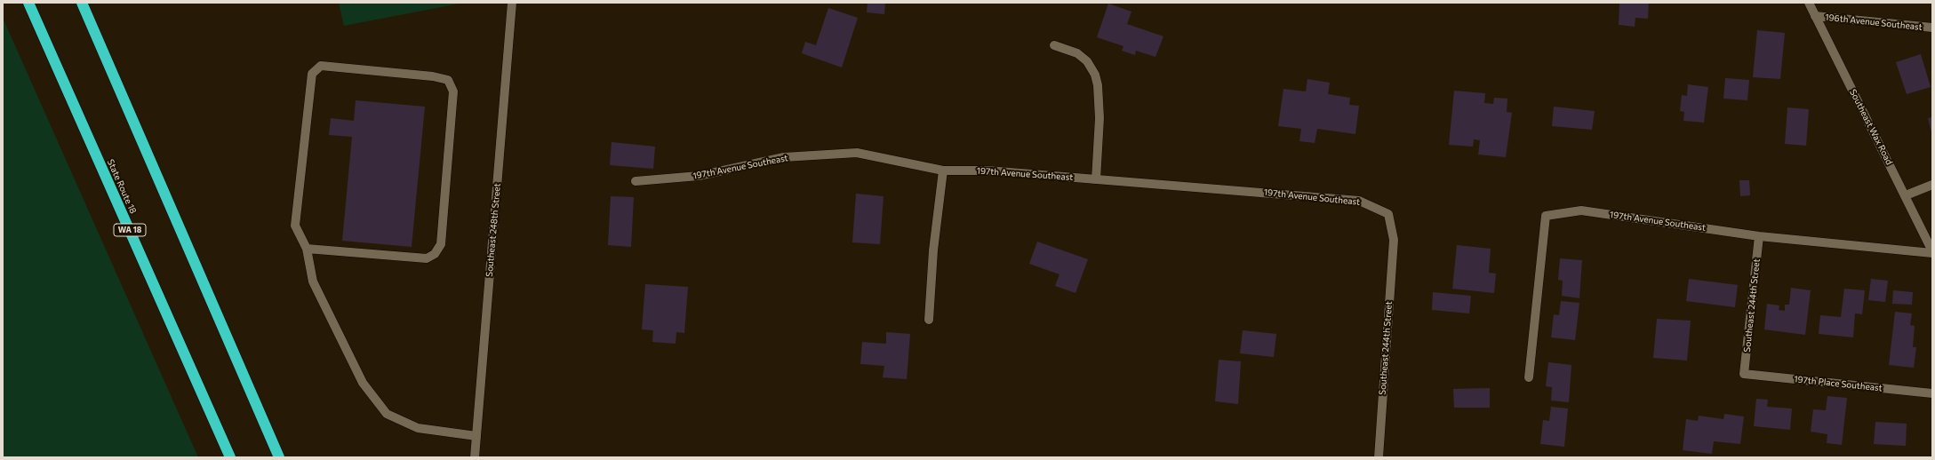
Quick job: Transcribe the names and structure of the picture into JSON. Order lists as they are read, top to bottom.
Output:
{
  "streets": {
    "highway": ["State Route 18", "WA 18"],
    "street": [
      "196th Avenue Southeast",
      "Southeast Wax Road",
      "197th Avenue Southeast",
      "Southeast 248th Street",
      "Southeast 244th Street",
      "197th Place Southeast"
    ]
  },
  "crossings": [
    ["196th Avenue Southeast", "Southeast Wax Road"],
    ["Southeast Wax Road", "197th Avenue Southeast"],
    ["197th Avenue Southeast", "Southeast 244th Street"],
    ["Southeast 244th Street", "197th Place Southeast"]
  ]
}
